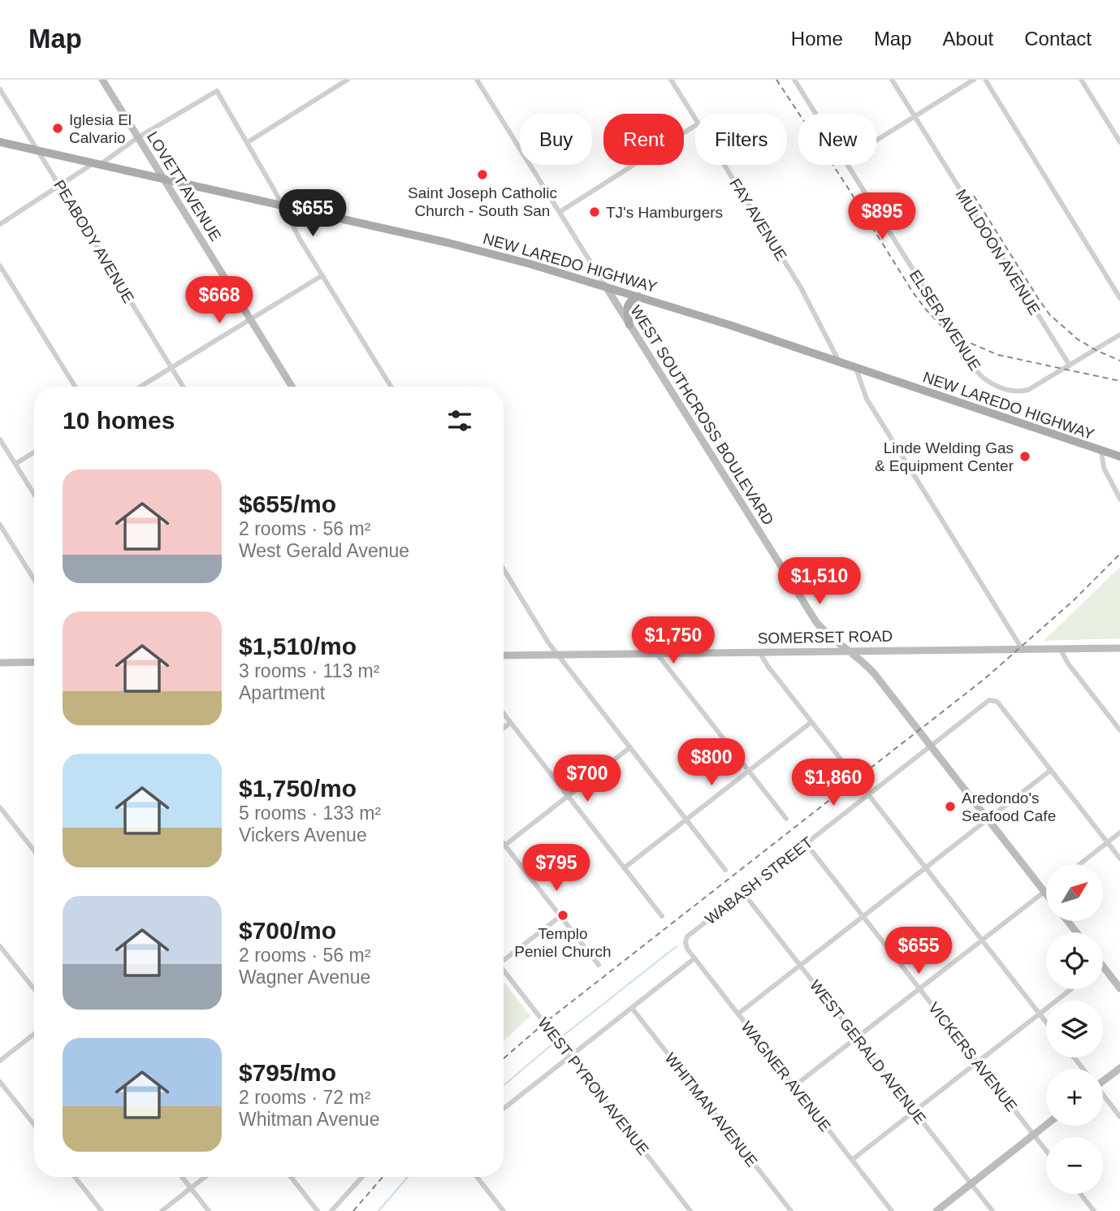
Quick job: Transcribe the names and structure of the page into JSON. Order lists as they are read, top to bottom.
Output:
{
  "streets": {
    "main road": [
      "LOVETT AVENUE",
      "NEW LAREDO HIGHWAY",
      "WEST SOUTHCROSS BOULEVARD",
      "SOMERSET ROAD"
    ],
    "street": [
      "FAY AVENUE",
      "PEABODY AVENUE",
      "MULDOON AVENUE",
      "ELSER AVENUE",
      "WABASH STREET",
      "WEST GERALD AVENUE",
      "VICKERS AVENUE",
      "WAGNER AVENUE",
      "WEST PYRON AVENUE",
      "WHITMAN AVENUE"
    ]
  },
  "crossings": [
    ["LOVETT AVENUE", "NEW LAREDO HIGHWAY"],
    ["FAY AVENUE", "NEW LAREDO HIGHWAY"],
    ["PEABODY AVENUE", "NEW LAREDO HIGHWAY"],
    ["MULDOON AVENUE", "ELSER AVENUE"],
    ["NEW LAREDO HIGHWAY", "WEST SOUTHCROSS BOULEVARD"],
    ["WEST SOUTHCROSS BOULEVARD", "SOMERSET ROAD"],
    ["WEST SOUTHCROSS BOULEVARD", "WABASH STREET"],
    ["WABASH STREET", "WEST GERALD AVENUE"],
    ["WABASH STREET", "VICKERS AVENUE"],
    ["WABASH STREET", "WAGNER AVENUE"]
  ],
  "places": [
    "Iglesia El Calvario",
    "Saint Joseph Catholic Church - South San",
    "TJ's Hamburgers",
    "Linde Welding Gas & Equipment Center",
    "Aredondo's Seafood Cafe",
    "Templo Peniel Church"
  ],
  "north": "top right",
  "page": {
    "header": "Map",
    "nav": [
      "Home",
      "Map",
      "About",
      "Contact"
    ],
    "chip": [
      "Buy",
      "Rent",
      "Filters",
      "New"
    ],
    "price": [
      "$655",
      "$895",
      "$668",
      "$1,510",
      "$1,750",
      "$800",
      "$700",
      "$1,860",
      "$795",
      "$655"
    ],
    "heading": "10 homes",
    "list": [
      {
        "name": "$655/mo",
        "note": "2 rooms · 56 m² · West Gerald Avenue"
      },
      {
        "name": "$1,510/mo",
        "note": "3 rooms · 113 m² · Apartment"
      },
      {
        "name": "$1,750/mo",
        "note": "5 rooms · 133 m² · Vickers Avenue"
      },
      {
        "name": "$700/mo",
        "note": "2 rooms · 56 m² · Wagner Avenue"
      },
      {
        "name": "$795/mo",
        "note": "2 rooms · 72 m² · Whitman Avenue"
      }
    ],
    "map_buttons": ["+", "−"]
  }
}
